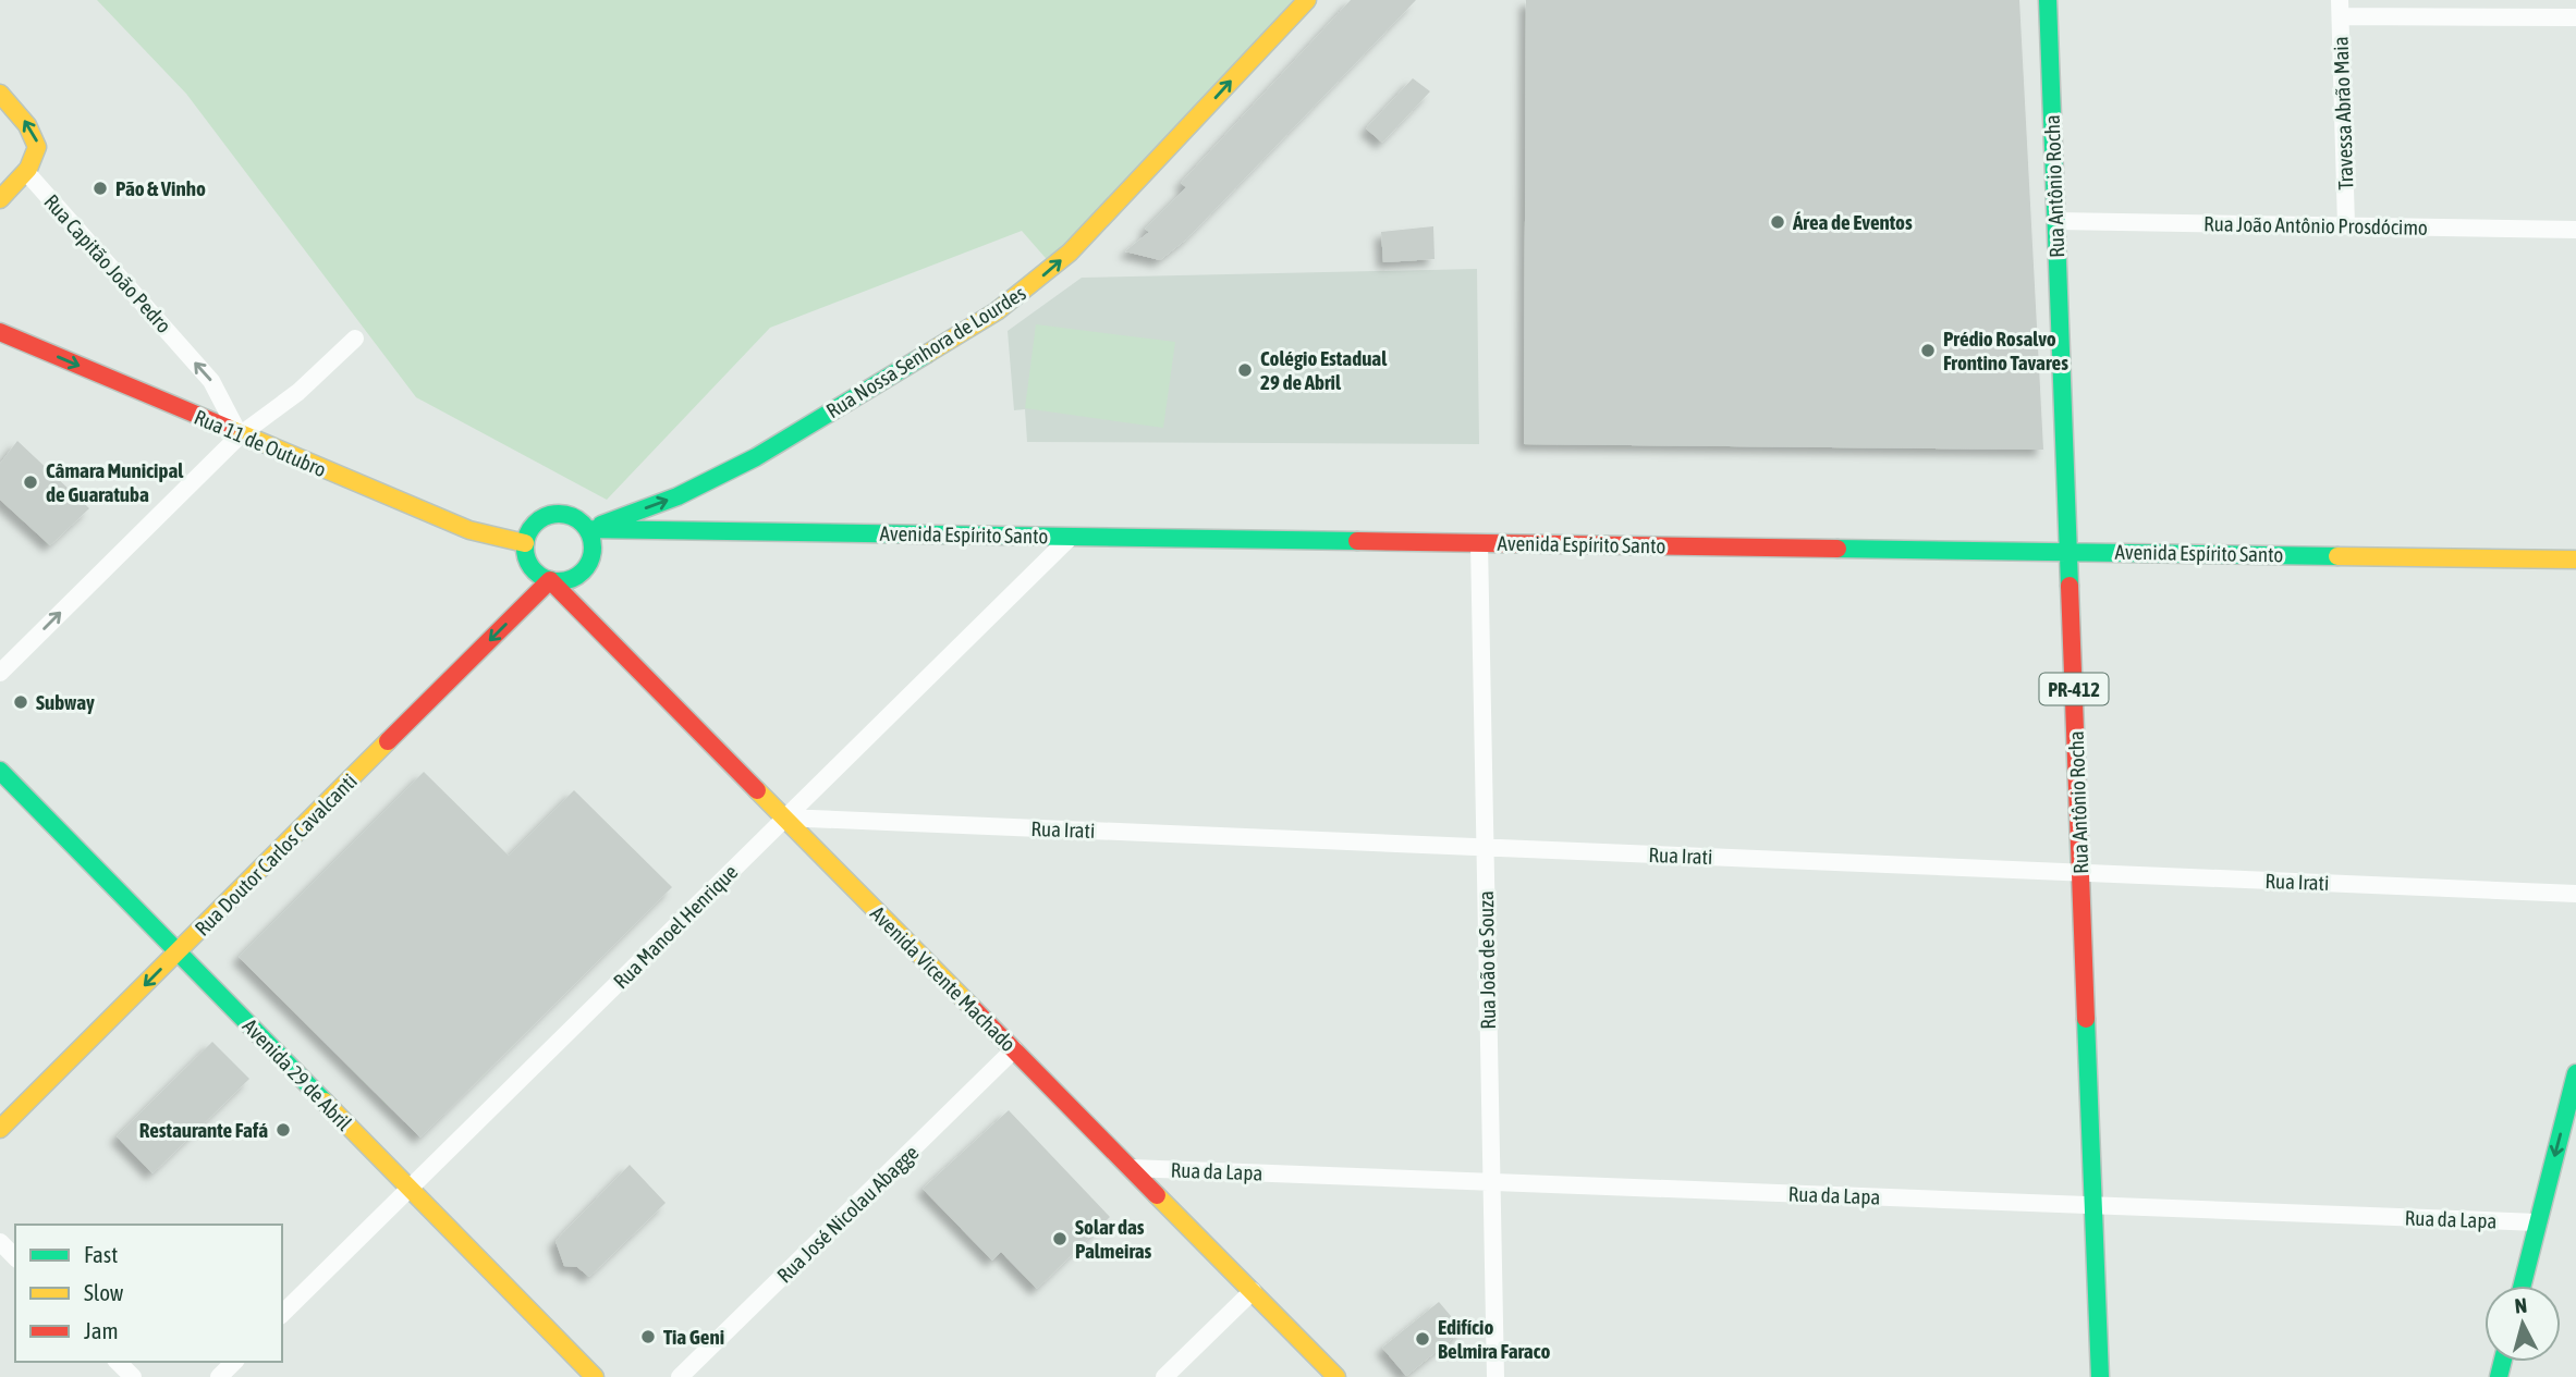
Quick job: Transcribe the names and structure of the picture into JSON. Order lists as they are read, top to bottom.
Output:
{
  "streets": {
    "main road": [
      "Rua Antônio Rocha",
      "Rua Nossa Senhora de Lourdes",
      "Rua 11 de Outubro",
      "Avenida Espírito Santo",
      "PR-412",
      "Rua Doutor Carlos Cavalcanti",
      "Avenida Vicente Machado",
      "Avenida 29 de Abril"
    ],
    "street": [
      "Travessa Abrão Maia",
      "Rua João Antônio Prosdócimo",
      "Rua Capitão João Pedro",
      "Rua Irati",
      "Rua Manoel Henrique",
      "Rua João de Souza",
      "Rua da Lapa",
      "Rua José Nicolau Abagge"
    ]
  },
  "crossings": [
    ["Travessa Abrão Maia", "Rua João Antônio Prosdócimo"],
    ["Rua Antônio Rocha", "Rua João Antônio Prosdócimo"],
    ["Rua Antônio Rocha", "Avenida Espírito Santo"],
    ["Rua Antônio Rocha", "Rua Irati"],
    ["Rua Antônio Rocha", "Rua da Lapa"],
    ["Rua Capitão João Pedro", "Rua 11 de Outubro"],
    ["Rua Nossa Senhora de Lourdes", "Rua 11 de Outubro"],
    ["Rua Nossa Senhora de Lourdes", "Avenida Espírito Santo"],
    ["Rua Nossa Senhora de Lourdes", "Rua Doutor Carlos Cavalcanti"],
    ["Rua Nossa Senhora de Lourdes", "Avenida Vicente Machado"],
    ["Rua 11 de Outubro", "Avenida Espírito Santo"],
    ["Rua 11 de Outubro", "Rua Doutor Carlos Cavalcanti"],
    ["Rua 11 de Outubro", "Avenida Vicente Machado"],
    ["Avenida Espírito Santo", "Rua Doutor Carlos Cavalcanti"],
    ["Avenida Espírito Santo", "Rua Manoel Henrique"],
    ["Avenida Espírito Santo", "Rua João de Souza"],
    ["Avenida Espírito Santo", "Avenida Vicente Machado"],
    ["Rua Irati", "Rua Manoel Henrique"],
    ["Rua Irati", "Rua João de Souza"],
    ["Rua Irati", "Avenida Vicente Machado"],
    ["Rua Doutor Carlos Cavalcanti", "Avenida Vicente Machado"],
    ["Rua Doutor Carlos Cavalcanti", "Avenida 29 de Abril"],
    ["Rua Manoel Henrique", "Avenida Vicente Machado"],
    ["Rua Manoel Henrique", "Avenida 29 de Abril"],
    ["Rua João de Souza", "Rua da Lapa"],
    ["Avenida Vicente Machado", "Rua da Lapa"],
    ["Avenida Vicente Machado", "Rua José Nicolau Abagge"]
  ],
  "one_way": [
    "Rua Capitão João Pedro",
    "Rua Nossa Senhora de Lourdes",
    "Rua 11 de Outubro",
    "Rua Doutor Carlos Cavalcanti"
  ],
  "places": [
    "Pão & Vinho",
    "Área de Eventos",
    "Prédio Rosalvo Frontino Tavares",
    "Colégio Estadual 29 de Abril",
    "Câmara Municipal de Guaratuba",
    "Subway",
    "Restaurante Fafá",
    "Solar das Palmeiras",
    "Tia Geni",
    "Edifício Belmira Faraco"
  ],
  "legend": ["Fast", "Slow", "Jam"],
  "north": "top"
}
